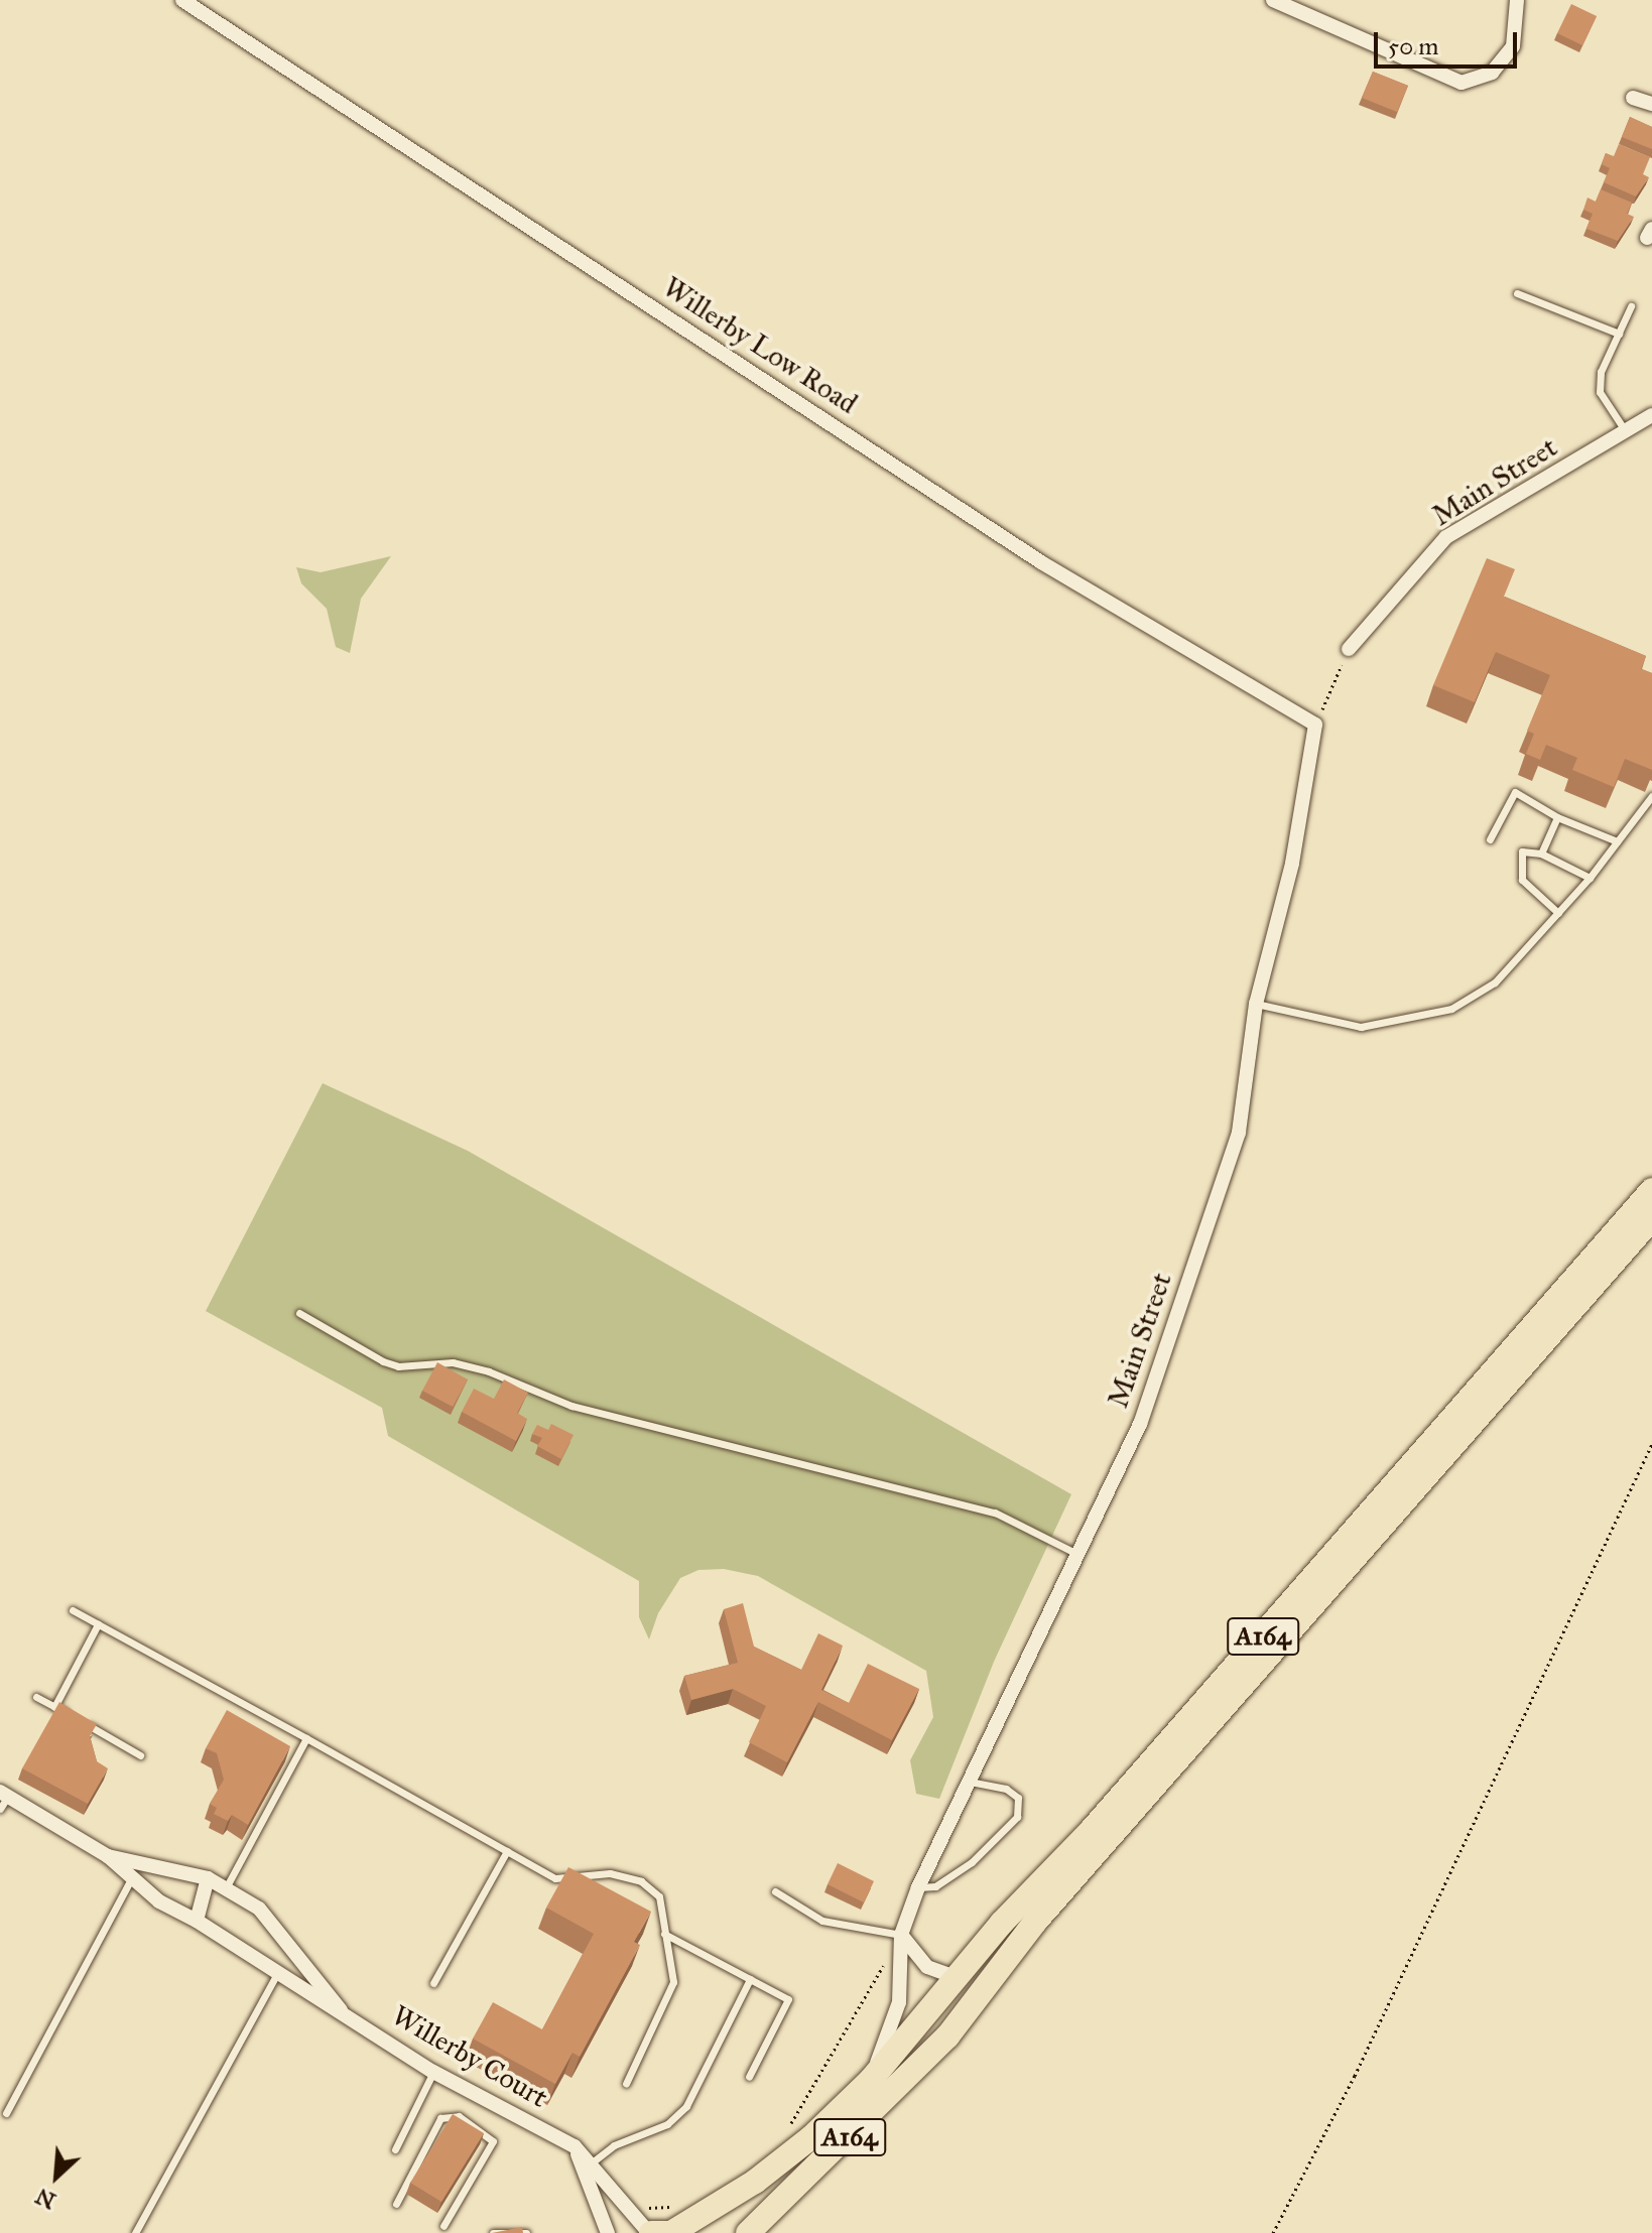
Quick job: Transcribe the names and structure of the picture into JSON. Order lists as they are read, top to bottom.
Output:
{
  "streets": {
    "highway": ["A164"],
    "street": ["Willerby Low Road", "Main Street", "Willerby Court"]
  },
  "crossings": [
    ["Willerby Low Road", "Main Street"],
    ["Main Street", "A164"],
    ["A164", "Willerby Court"]
  ],
  "scale_bar": "50 m",
  "north": "bottom left"
}
